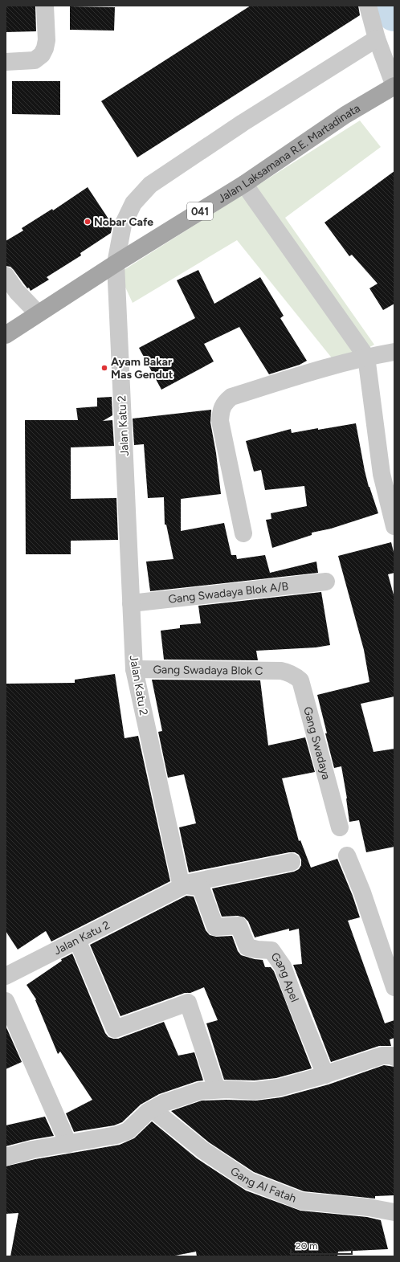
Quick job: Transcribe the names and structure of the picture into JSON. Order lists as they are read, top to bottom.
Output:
{
  "streets": {
    "main road": ["Jalan Laksamana R.E. Martadinata", "041"],
    "street": [
      "Jalan Katu 2",
      "Gang Swadaya Blok A/B",
      "Gang Swadaya Blok C",
      "Gang Swadaya",
      "Gang Apel",
      "Gang Al Fatah"
    ]
  },
  "crossings": [
    ["Jalan Laksamana R.E. Martadinata", "Jalan Katu 2"],
    ["Jalan Katu 2", "Gang Swadaya Blok A/B"],
    ["Jalan Katu 2", "Gang Swadaya Blok C"],
    ["Jalan Katu 2", "Gang Apel"],
    ["Gang Swadaya Blok C", "Gang Swadaya"]
  ],
  "places": ["Nobar Cafe", "Ayam Bakar Mas Gendut"],
  "scale_bar": "20 m"
}
